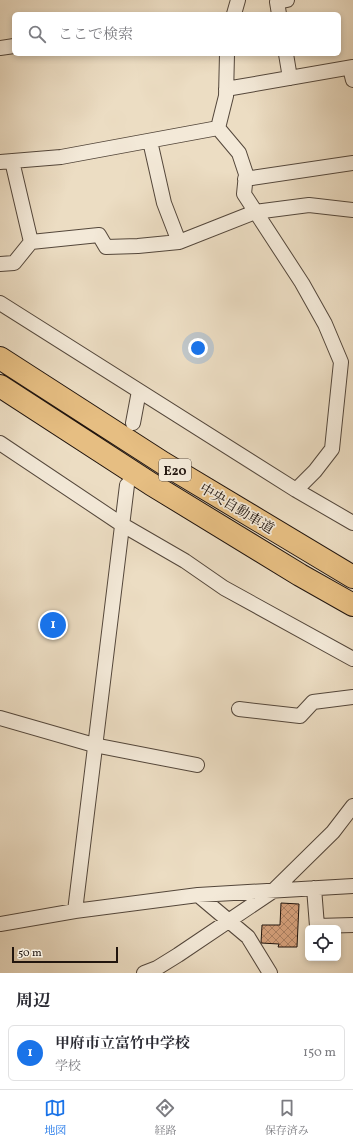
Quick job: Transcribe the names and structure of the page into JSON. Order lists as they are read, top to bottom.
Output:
{
  "streets": {
    "highway": ["E20", "中央自動車道"]
  },
  "scale_bar": "50 m",
  "page": {
    "search": "ここで検索",
    "pins": "1",
    "scale": "50 m",
    "heading": "周辺",
    "list": [
      {
        "mark": "1",
        "name": "甲府市立富竹中学校",
        "note": "学校",
        "value": "150 m"
      }
    ],
    "nav": ["地図", "経路", "保存済み"]
  }
}
